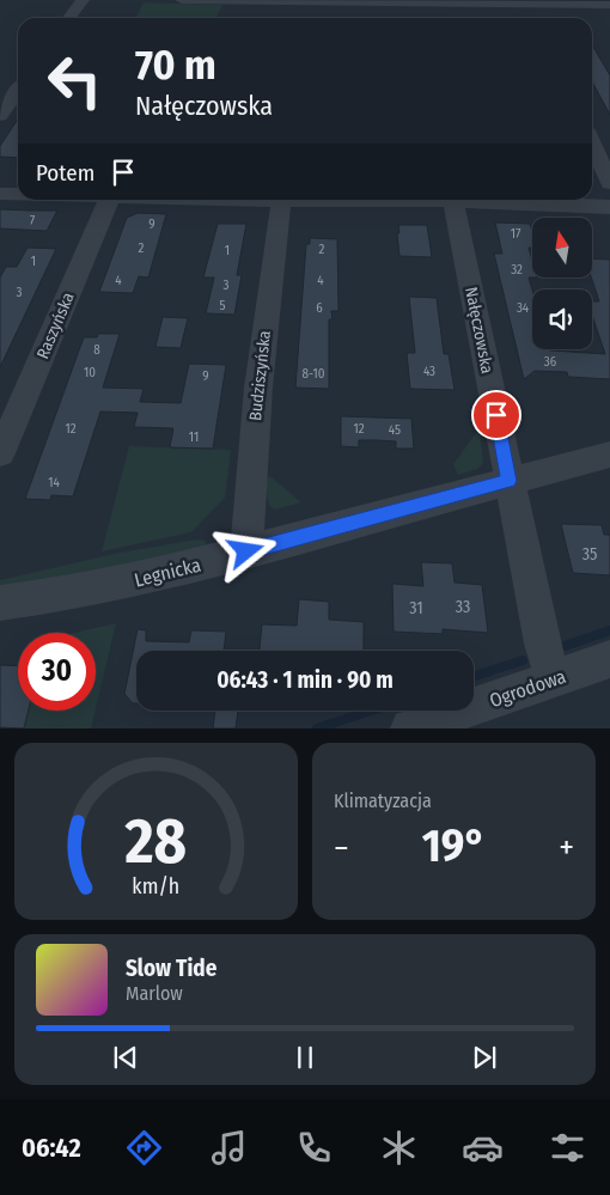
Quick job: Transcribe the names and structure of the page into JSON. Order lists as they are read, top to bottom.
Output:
{
  "streets": {
    "street": [
      "Raszyńska",
      "Nałęczowska",
      "Budziszyńska",
      "Legnicka",
      "Ogrodowa"
    ]
  },
  "crossings": [
    ["Nałęczowska", "Legnicka"],
    ["Nałęczowska", "Ogrodowa"],
    ["Budziszyńska", "Legnicka"]
  ],
  "house_numbers": [
    "7",
    "9",
    "17",
    "2",
    "2",
    "1",
    "1",
    "32",
    "4",
    "4",
    "3",
    "3",
    "5",
    "6",
    "34",
    "8",
    "36",
    "43",
    "10",
    "8-10",
    "9",
    "12",
    "12",
    "45",
    "11",
    "14",
    "35",
    "33",
    "31"
  ],
  "north": "top",
  "page": {
    "turn": ["70 m", "Nałęczowska"],
    "then": "Potem",
    "limit": "30",
    "trip": "06:43 · 1 min · 90 m",
    "tile": "Klimatyzacja",
    "heat": ["−", "19°", "+"],
    "song": ["Slow Tide", "Marlow"],
    "tabs": "06:42",
    "gauge": ["28", "km/h"]
  }
}
